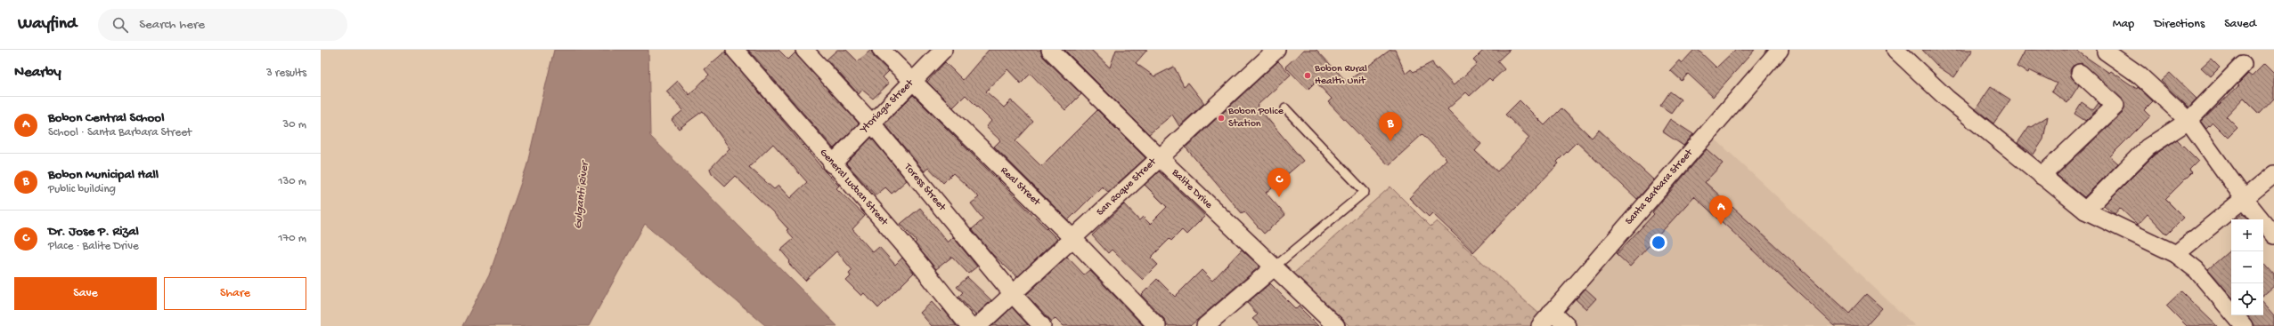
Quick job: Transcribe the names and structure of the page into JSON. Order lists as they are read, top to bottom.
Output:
{
  "streets": {
    "street": [
      "Ytoriaga Street",
      "Real Street",
      "General Lucban Street",
      "Toress Street",
      "San Roque Street",
      "Santa Barbara Street",
      "Balite Drive"
    ]
  },
  "crossings": [
    ["Ytoriaga Street", "Real Street"],
    ["Ytoriaga Street", "General Lucban Street"],
    ["Ytoriaga Street", "Toress Street"],
    ["Real Street", "San Roque Street"],
    ["Toress Street", "San Roque Street"],
    ["San Roque Street", "Balite Drive"]
  ],
  "water": ["Gulganti River"],
  "places": ["Bobon Rural Health Unit", "Bobon Police Station"],
  "page": {
    "header": "Wayfind",
    "search": "Search here",
    "nav": ["Map", "Directions", "Saved"],
    "heading": ["Nearby", "3 results"],
    "list": [
      {
        "mark": "A",
        "name": "Bobon Central School",
        "note": "School · Santa Barbara Street",
        "value": "30 m"
      },
      {
        "mark": "B",
        "name": "Bobon Municipal Hall",
        "note": "Public building",
        "value": "130 m"
      },
      {
        "mark": "C",
        "name": "Dr. Jose P. Rizal",
        "note": "Place · Balite Drive",
        "value": "170 m"
      }
    ],
    "pins": ["B", "C", "A"],
    "map_buttons": ["+", "−"],
    "buttons": ["Save", "Share"]
  }
}
